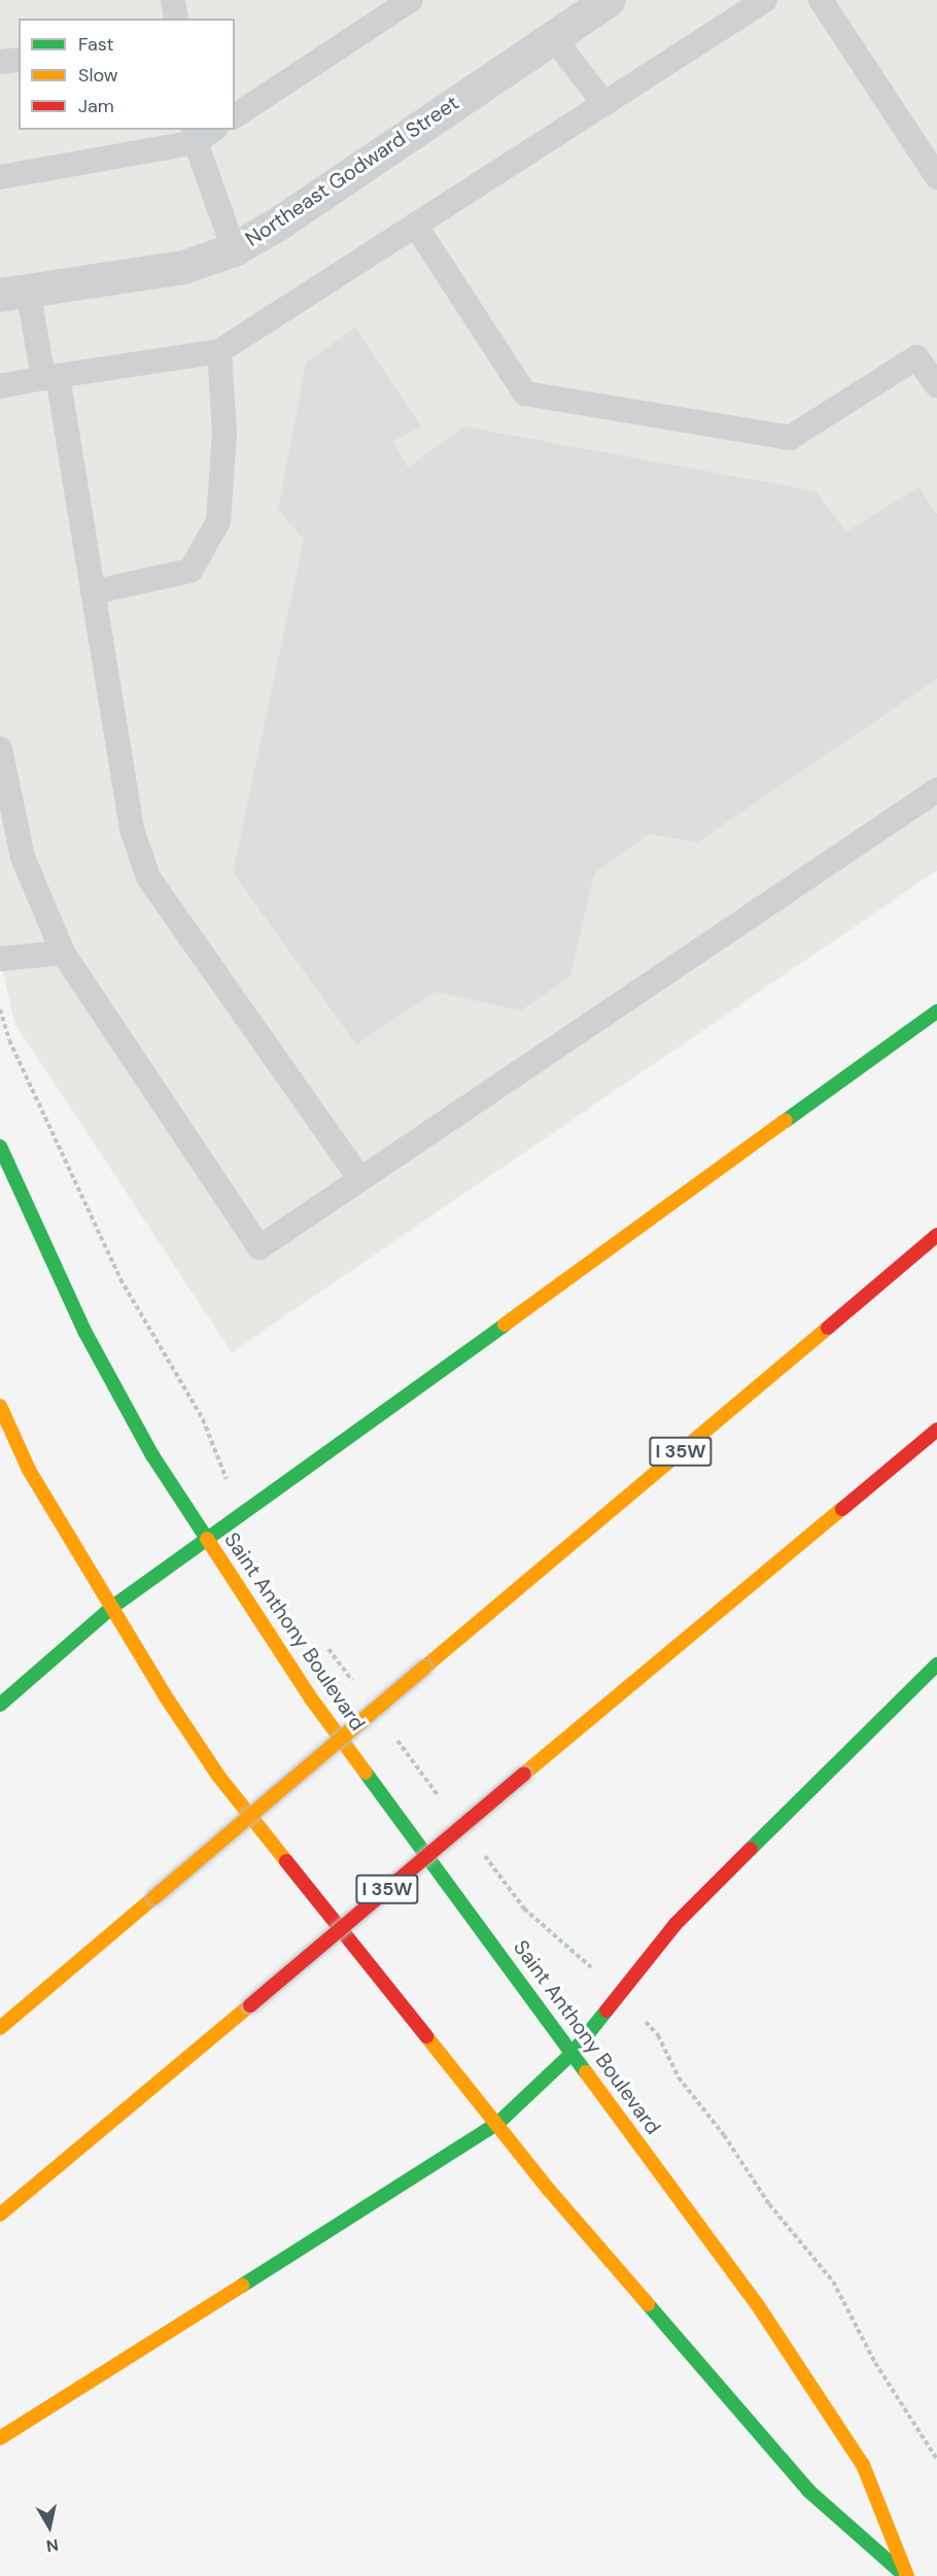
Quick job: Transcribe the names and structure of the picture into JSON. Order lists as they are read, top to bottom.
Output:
{
  "streets": {
    "main road": ["I 35W", "Saint Anthony Boulevard"],
    "street": ["Northeast Godward Street"]
  },
  "legend": ["Fast", "Slow", "Jam"],
  "north": "bottom"
}
